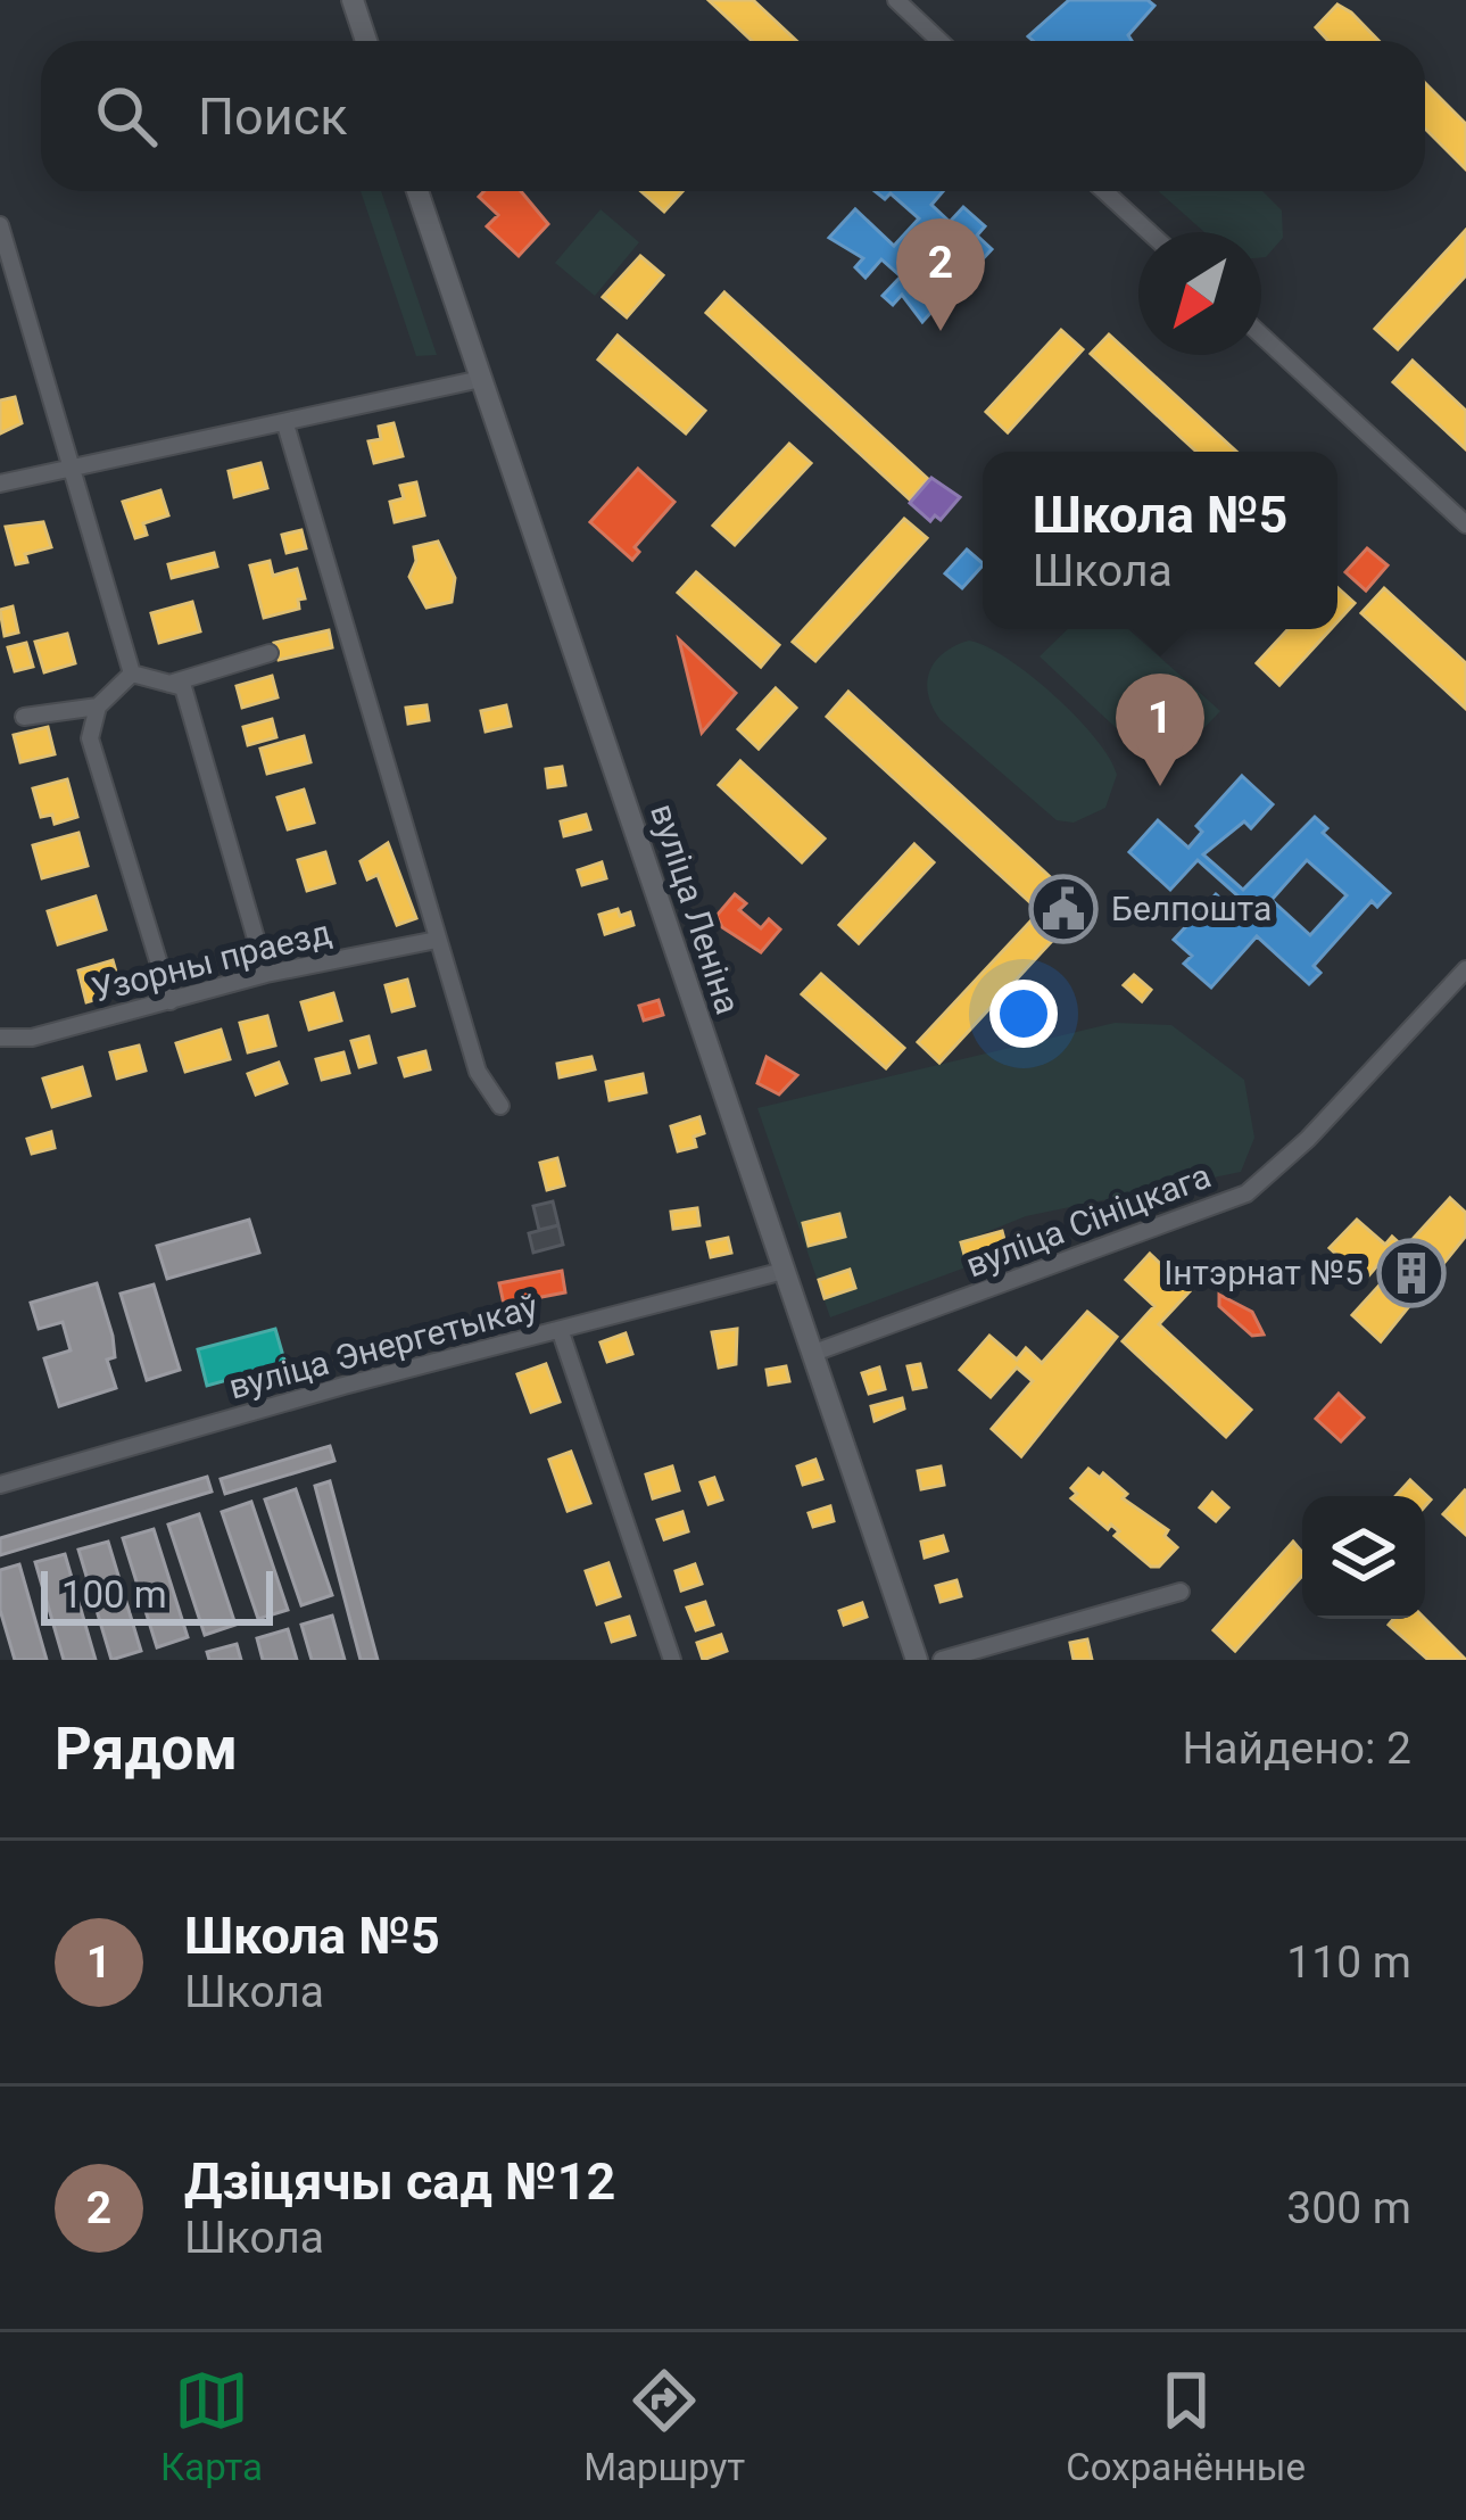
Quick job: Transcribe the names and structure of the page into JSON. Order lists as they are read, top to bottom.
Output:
{
  "streets": {
    "main road": ["вуліца Леніна"],
    "street": ["Узорны праезд", "вуліца Сініцкага", "вуліца Энергетыкаў"]
  },
  "crossings": [
    ["вуліца Леніна", "вуліца Сініцкага"],
    ["вуліца Леніна", "вуліца Энергетыкаў"]
  ],
  "places": {
    "public building": ["Белпошта"],
    "building": ["Інтэрнат №5"]
  },
  "scale_bar": "100 m",
  "north": "bottom left",
  "page": {
    "search": "Поиск",
    "pins": ["2", "1"],
    "popup": ["Школа №5", "Школа"],
    "scale": "100 m",
    "heading": ["Рядом", "Найдено: 2"],
    "list": [
      {
        "mark": "1",
        "name": "Школа №5",
        "note": "Школа",
        "value": "110 m"
      },
      {
        "mark": "2",
        "name": "Дзіцячы сад №12",
        "note": "Школа",
        "value": "300 m"
      }
    ],
    "nav": ["Карта", "Маршрут", "Сохранённые"]
  }
}
